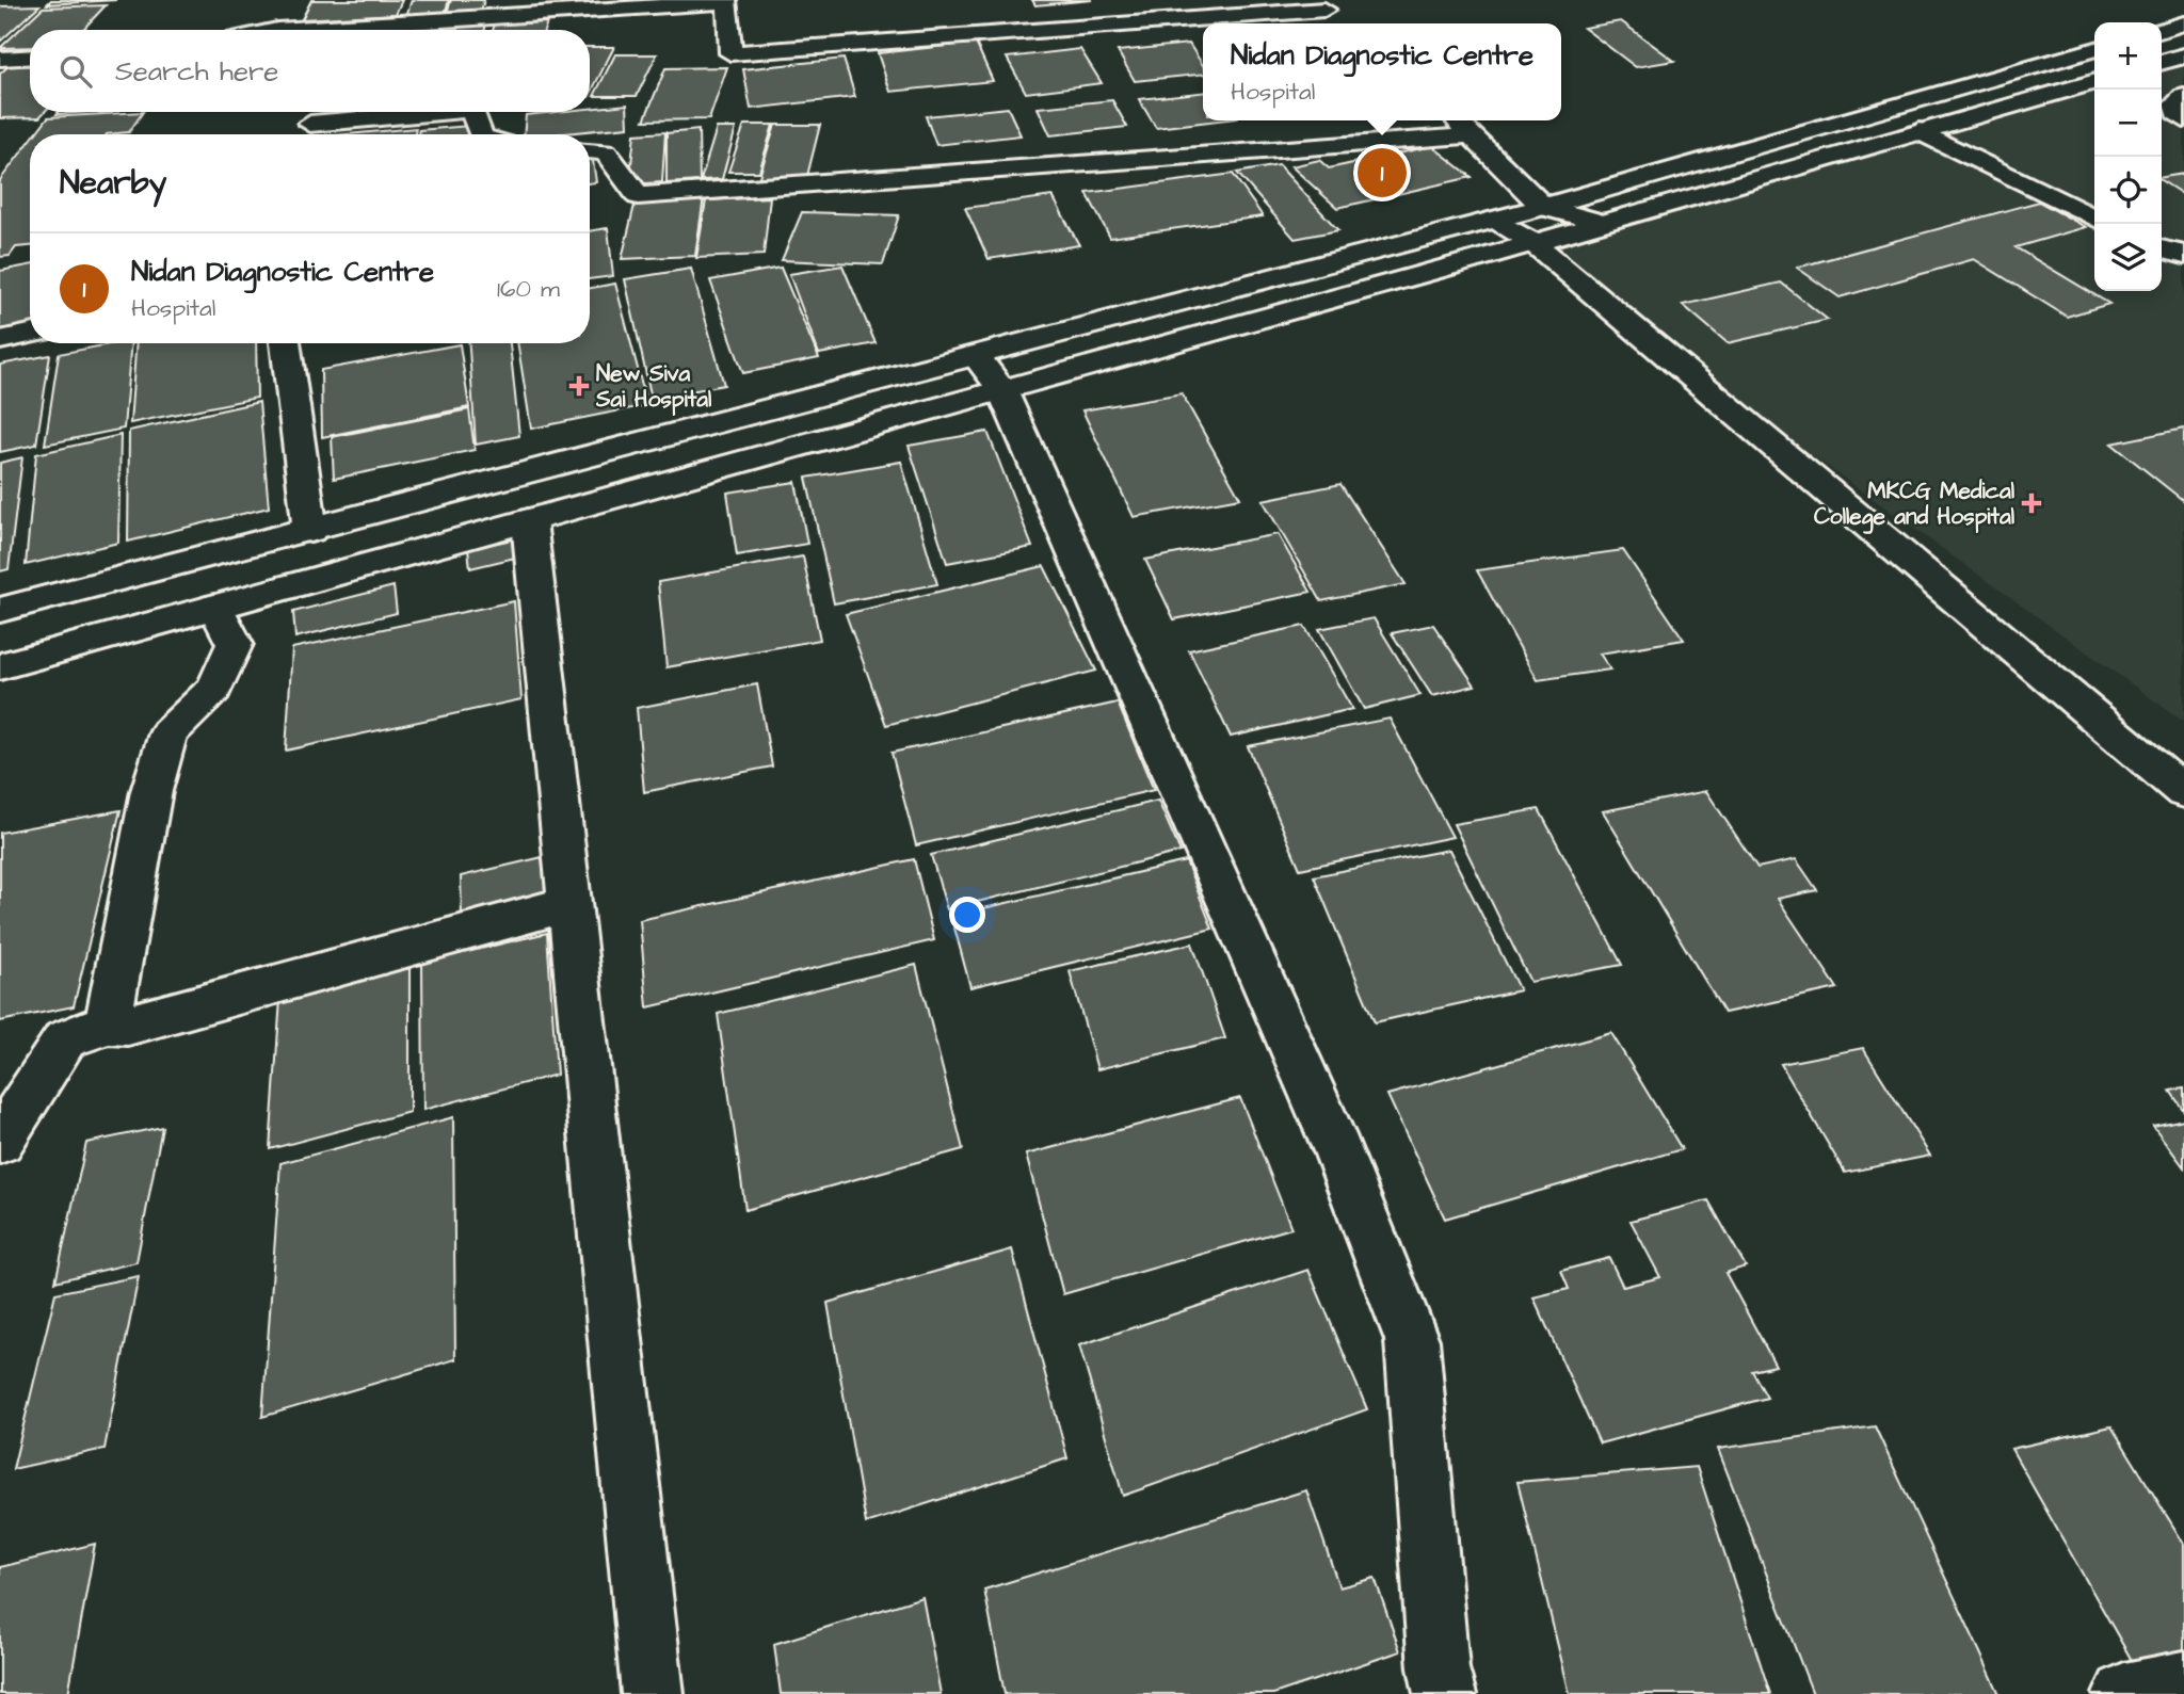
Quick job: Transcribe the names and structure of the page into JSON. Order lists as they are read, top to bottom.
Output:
{
  "places": {
    "health": ["New Siva Sai Hospital", "MKCG Medical College and Hospital"]
  },
  "page": {
    "map_buttons": ["+", "−"],
    "popup": ["Nidan Diagnostic Centre", "Hospital"],
    "search": "Search here",
    "heading": "Nearby",
    "pins": "1",
    "list": [
      {
        "mark": "1",
        "name": "Nidan Diagnostic Centre",
        "note": "Hospital",
        "value": "160 m"
      }
    ]
  }
}
